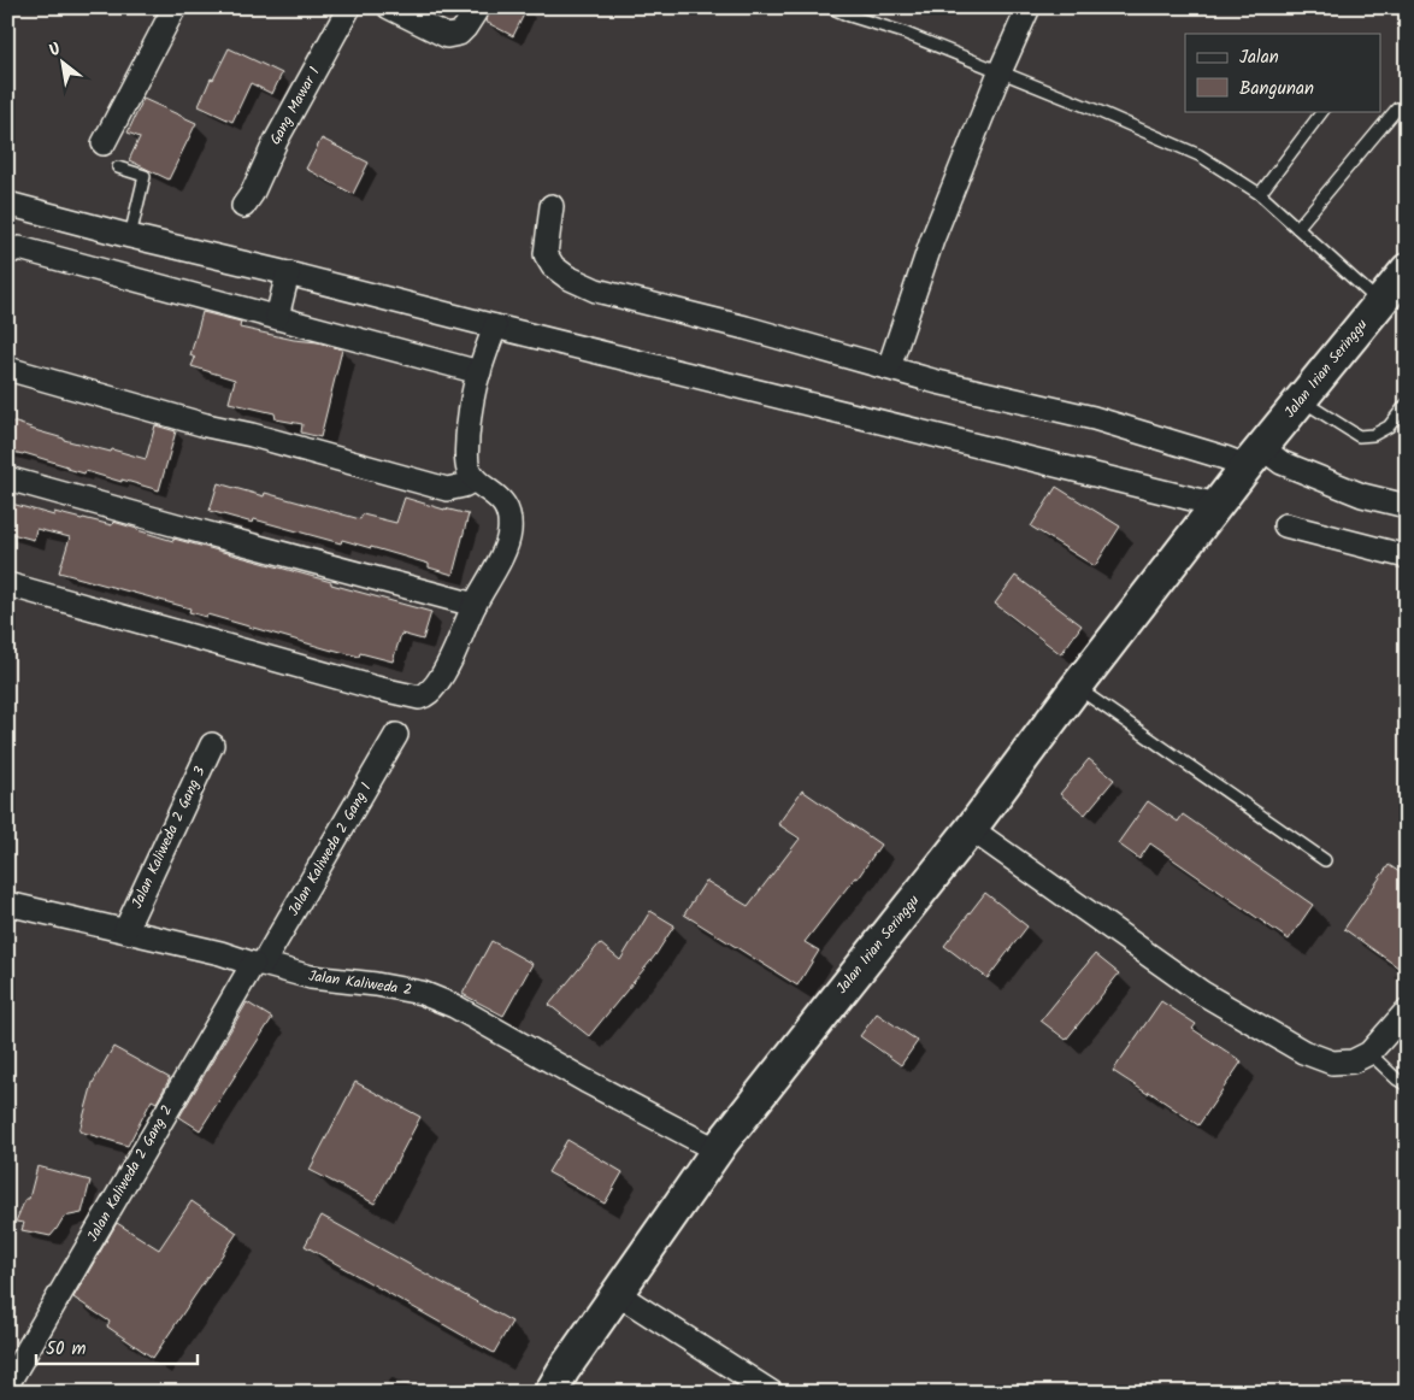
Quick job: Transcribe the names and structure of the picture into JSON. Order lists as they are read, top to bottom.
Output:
{
  "streets": {
    "street": [
      "Gang Mawar 1",
      "Jalan Irian Seringgu",
      "Jalan Kaliweda 2 Gang 3",
      "Jalan Kaliweda 2 Gang 1",
      "Jalan Kaliweda 2",
      "Jalan Kaliweda 2 Gang 2"
    ]
  },
  "crossings": [
    ["Jalan Irian Seringgu", "Jalan Kaliweda 2"],
    ["Jalan Kaliweda 2 Gang 3", "Jalan Kaliweda 2"],
    ["Jalan Kaliweda 2 Gang 1", "Jalan Kaliweda 2"],
    ["Jalan Kaliweda 2 Gang 1", "Jalan Kaliweda 2 Gang 2"],
    ["Jalan Kaliweda 2", "Jalan Kaliweda 2 Gang 2"]
  ],
  "legend": ["Jalan", "Bangunan"],
  "scale_bar": "50 m",
  "north": "top left"
}
